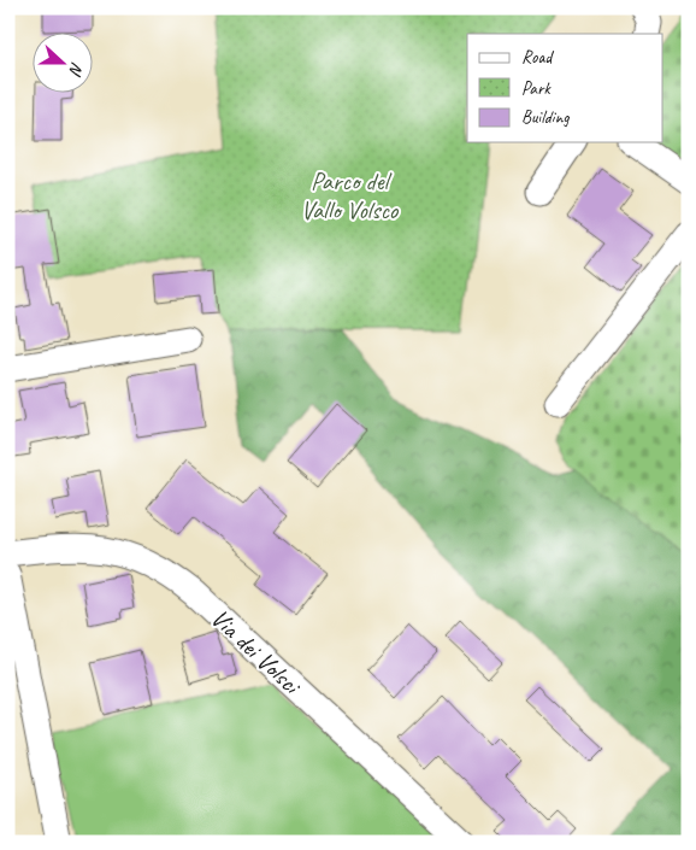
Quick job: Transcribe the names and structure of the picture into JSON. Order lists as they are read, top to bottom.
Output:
{
  "streets": {
    "street": ["Via dei Volsci"]
  },
  "parks": ["Parco del Vallo Volsco"],
  "legend": ["Road", "Park", "Building"],
  "north": "right"
}
